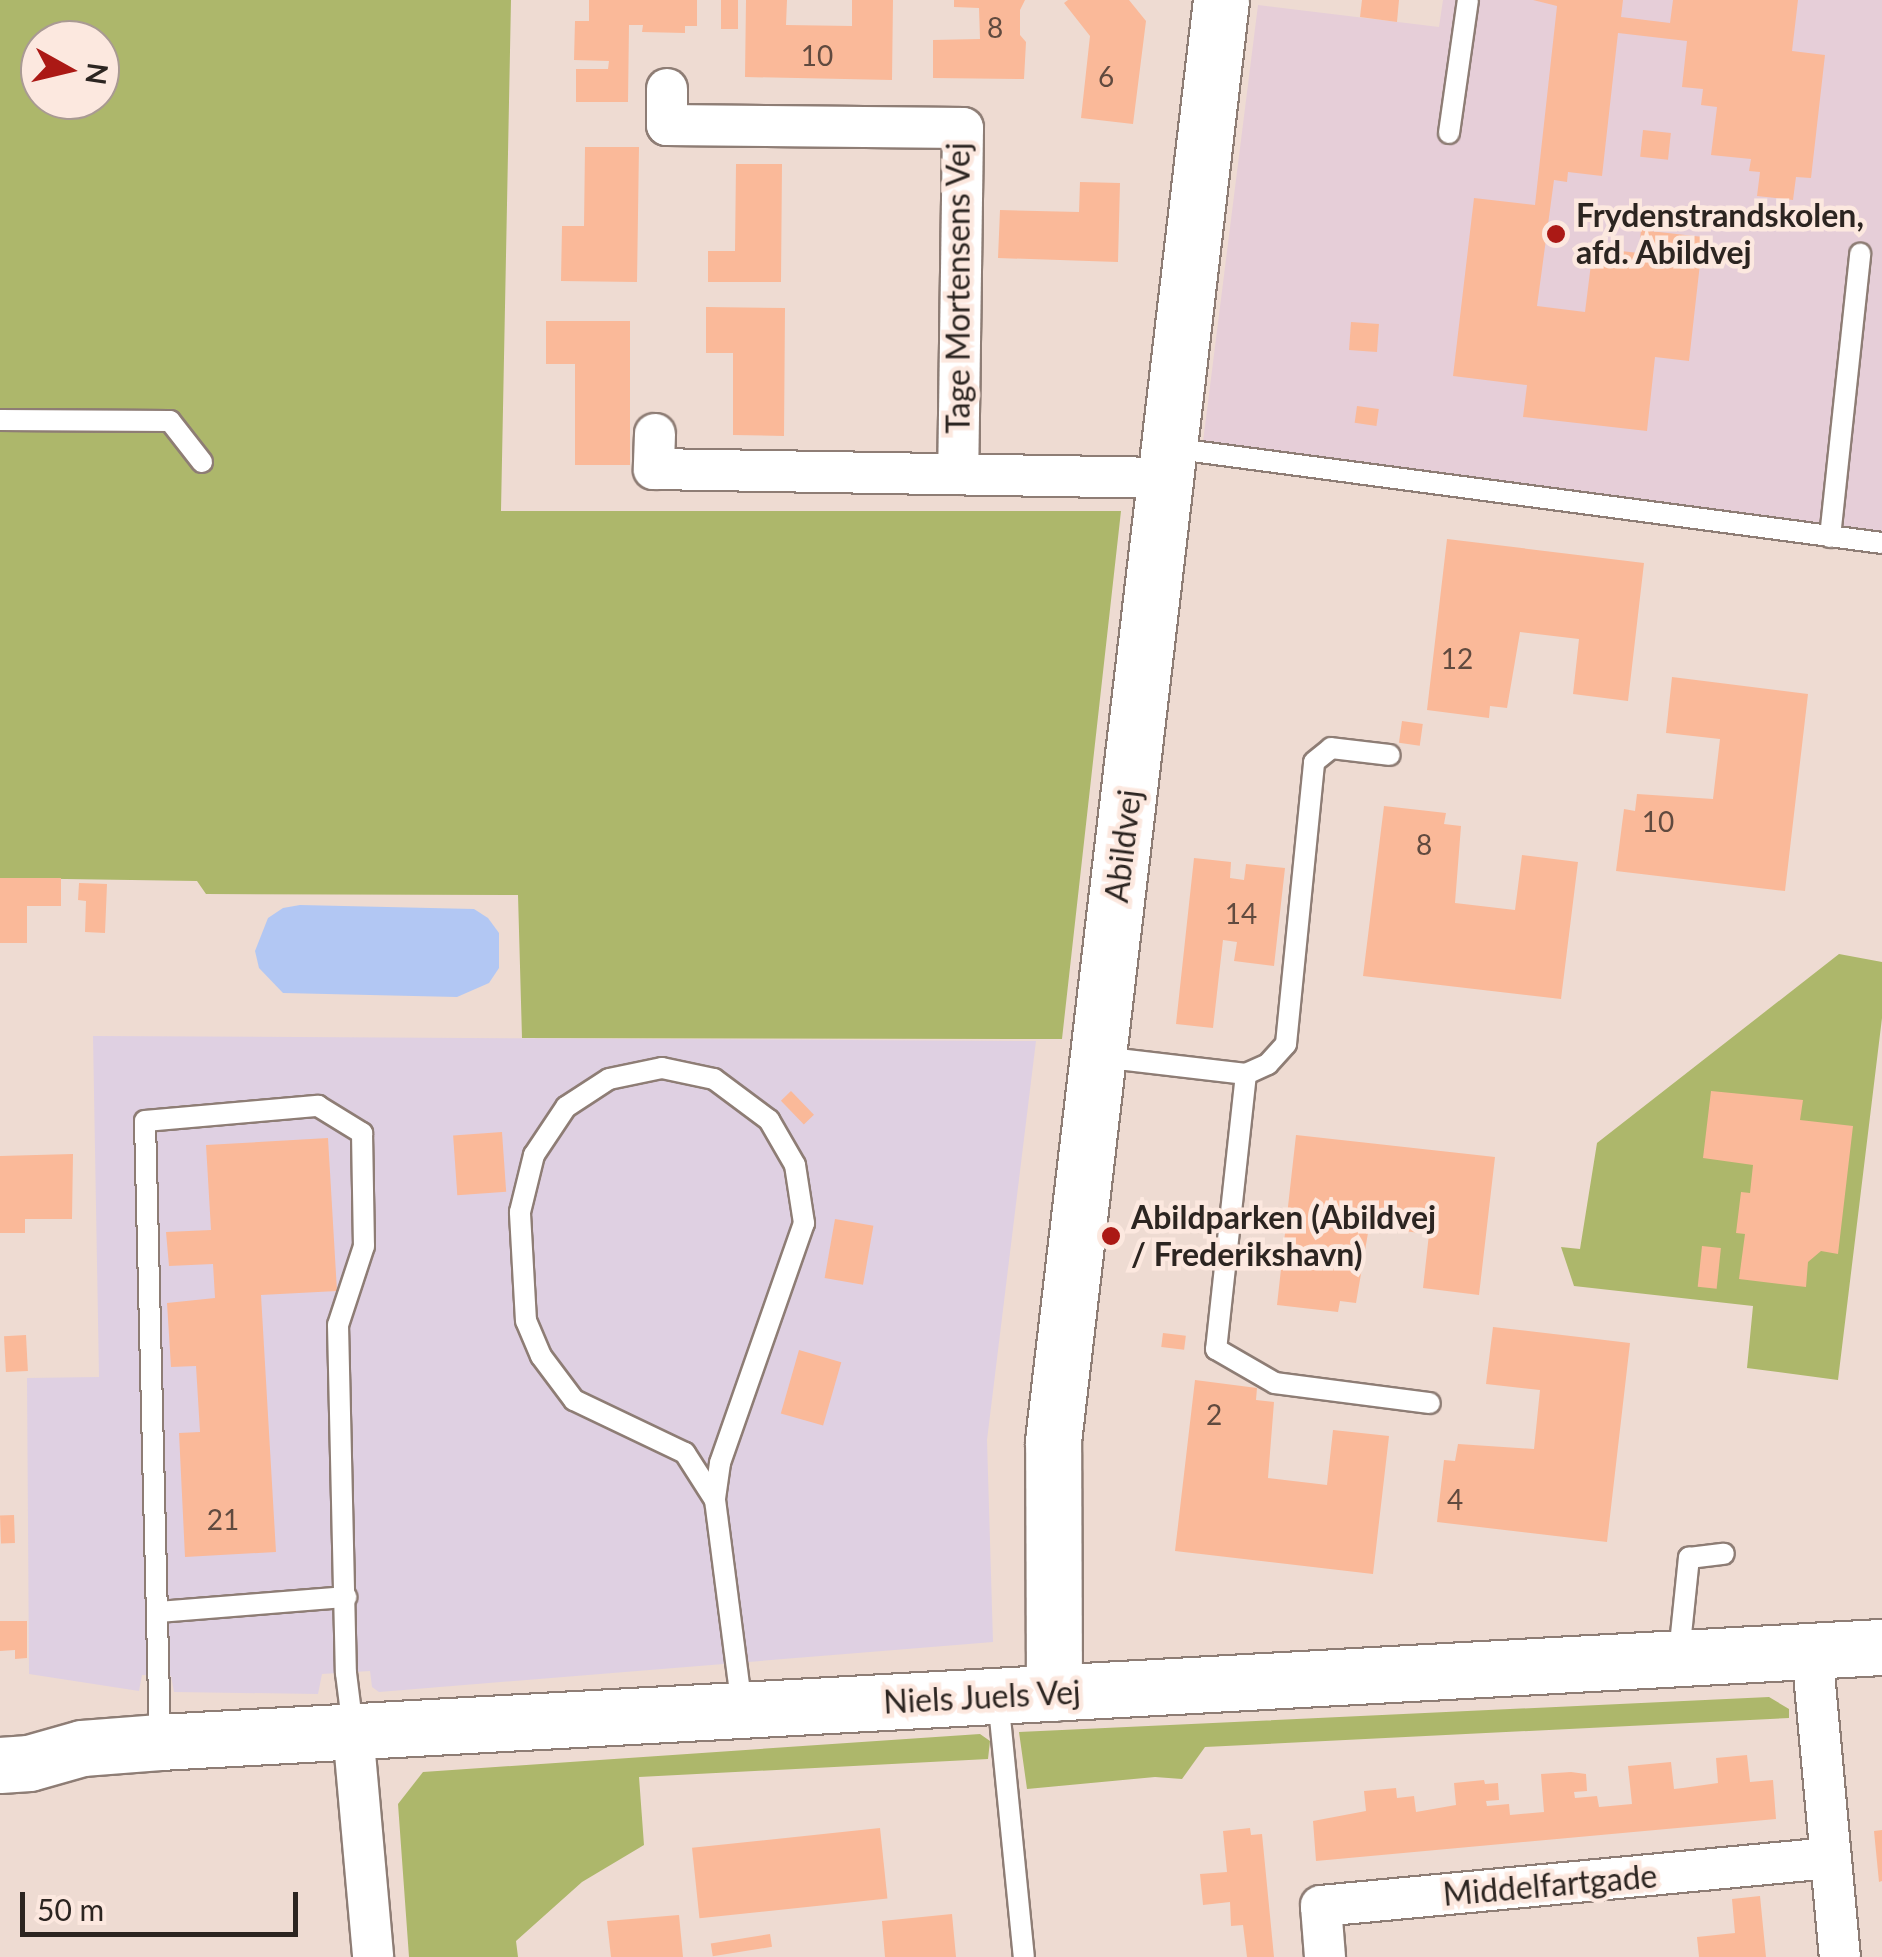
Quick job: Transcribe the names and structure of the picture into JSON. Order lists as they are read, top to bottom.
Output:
{
  "streets": {
    "street": [
      "Tage Mortensens Vej",
      "Abildvej",
      "Niels Juels Vej",
      "Middelfartgade"
    ]
  },
  "crossings": [
    ["Tage Mortensens Vej", "Abildvej"],
    ["Abildvej", "Niels Juels Vej"]
  ],
  "places": ["Frydenstrandskolen, afd. Abildvej", "Abildparken (Abildvej / Frederikshavn)"],
  "house_numbers": [
    "8",
    "10",
    "6",
    "12",
    "10",
    "8",
    "14",
    "2",
    "4",
    "21"
  ],
  "scale_bar": "50 m",
  "north": "right"
}
